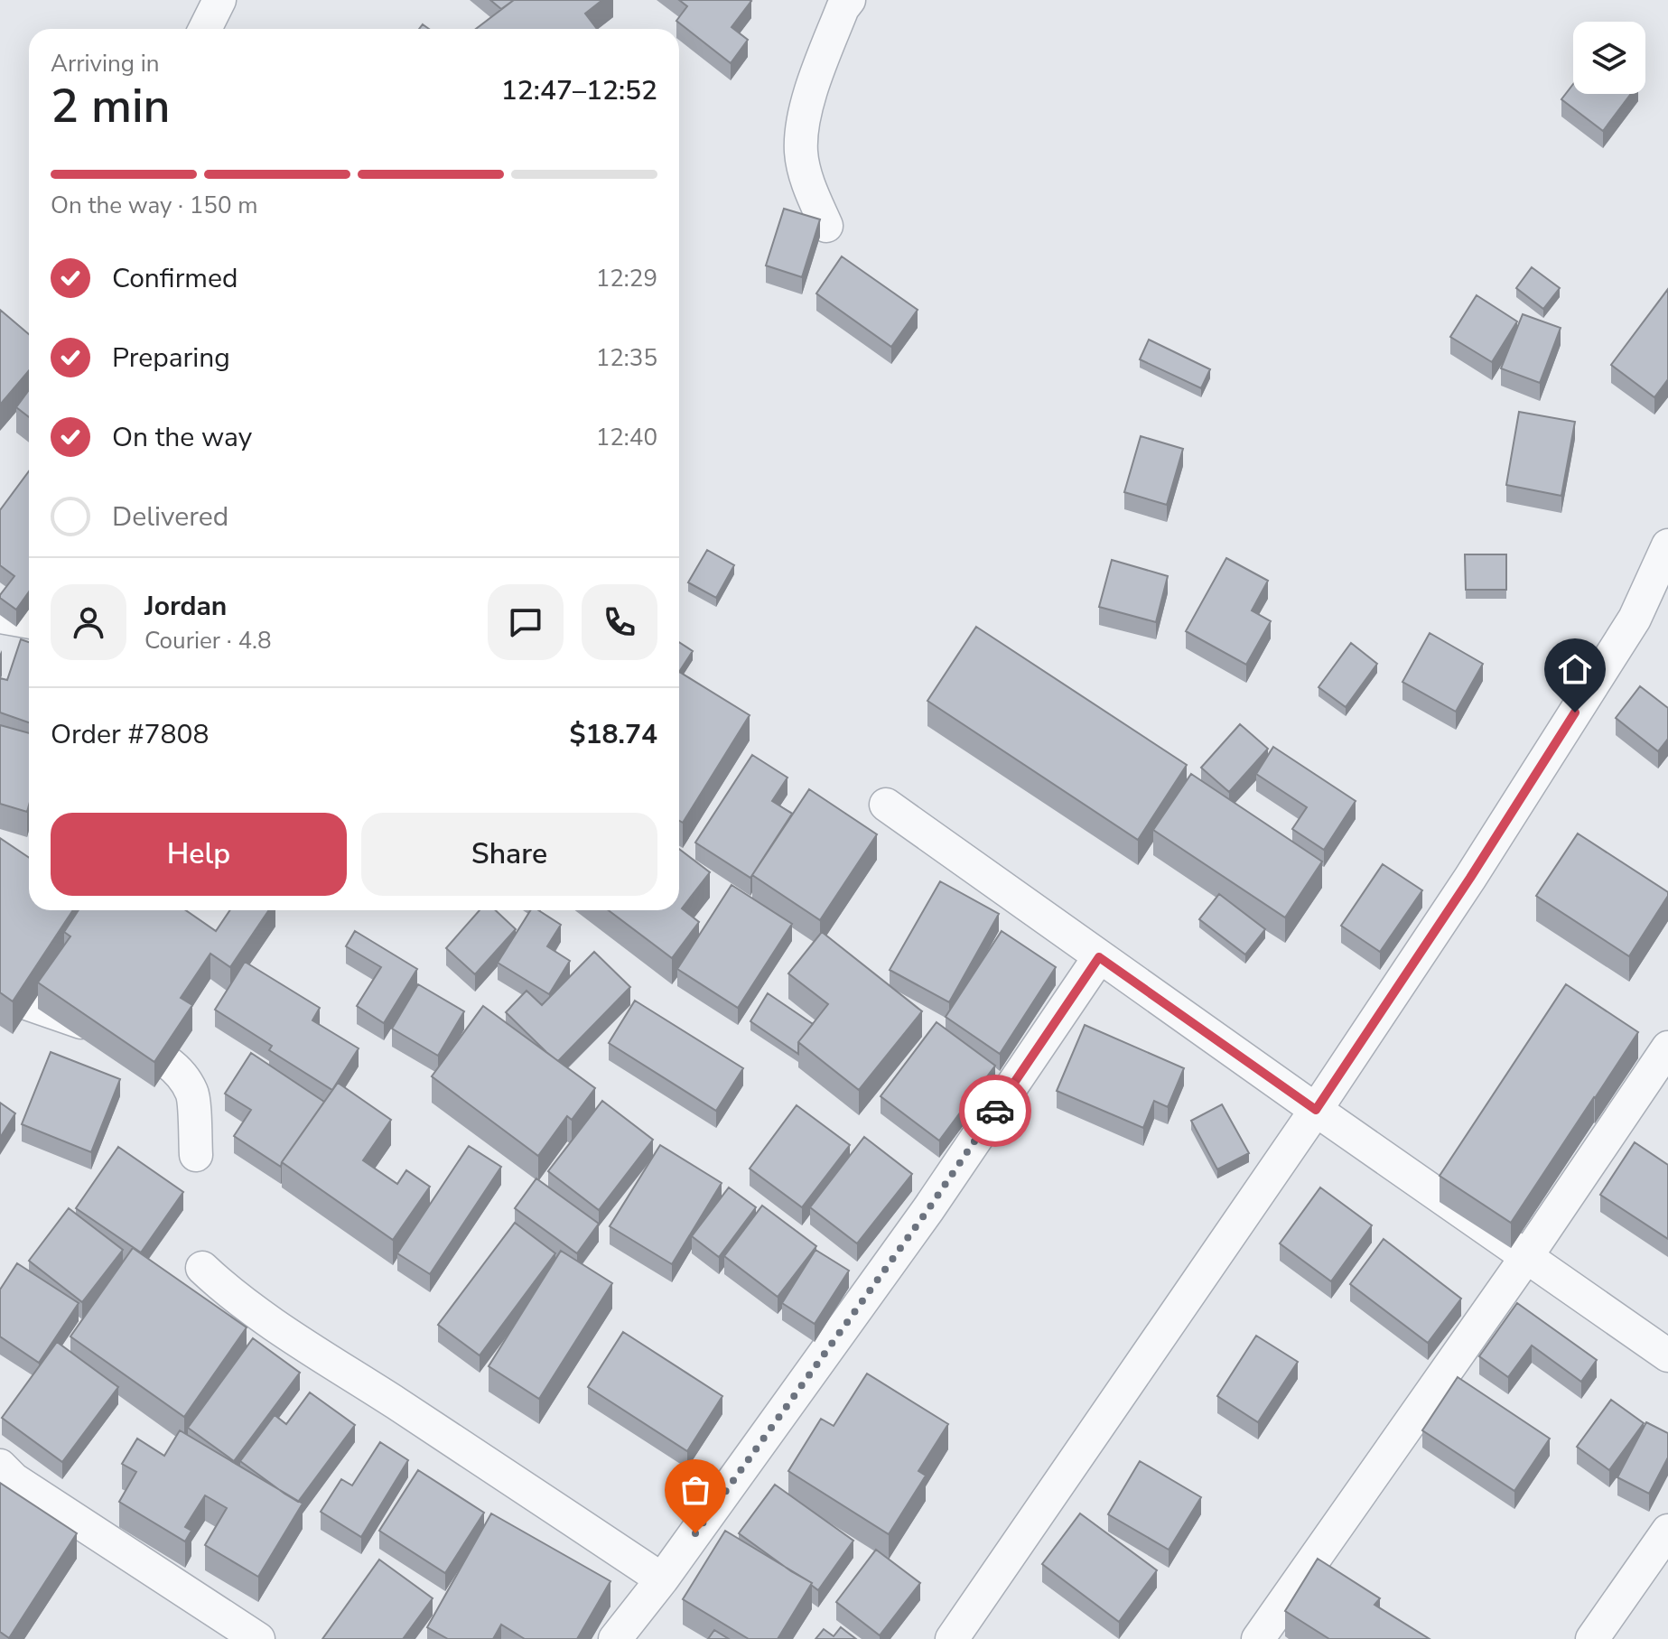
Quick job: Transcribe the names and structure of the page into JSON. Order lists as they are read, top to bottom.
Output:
{
  "page": {
    "heading": ["2 min", "Arriving in", "12:47–12:52"],
    "panel": [
      "Jordan",
      "Courier · 4.8",
      "Order #7808",
      "$18.74"
    ],
    "bar": "On the way · 150 m",
    "list": [
      ["Confirmed", "12:29"],
      ["Preparing", "12:35"],
      ["On the way", "12:40"],
      "Delivered"
    ],
    "buttons": ["Help", "Share"]
  }
}
